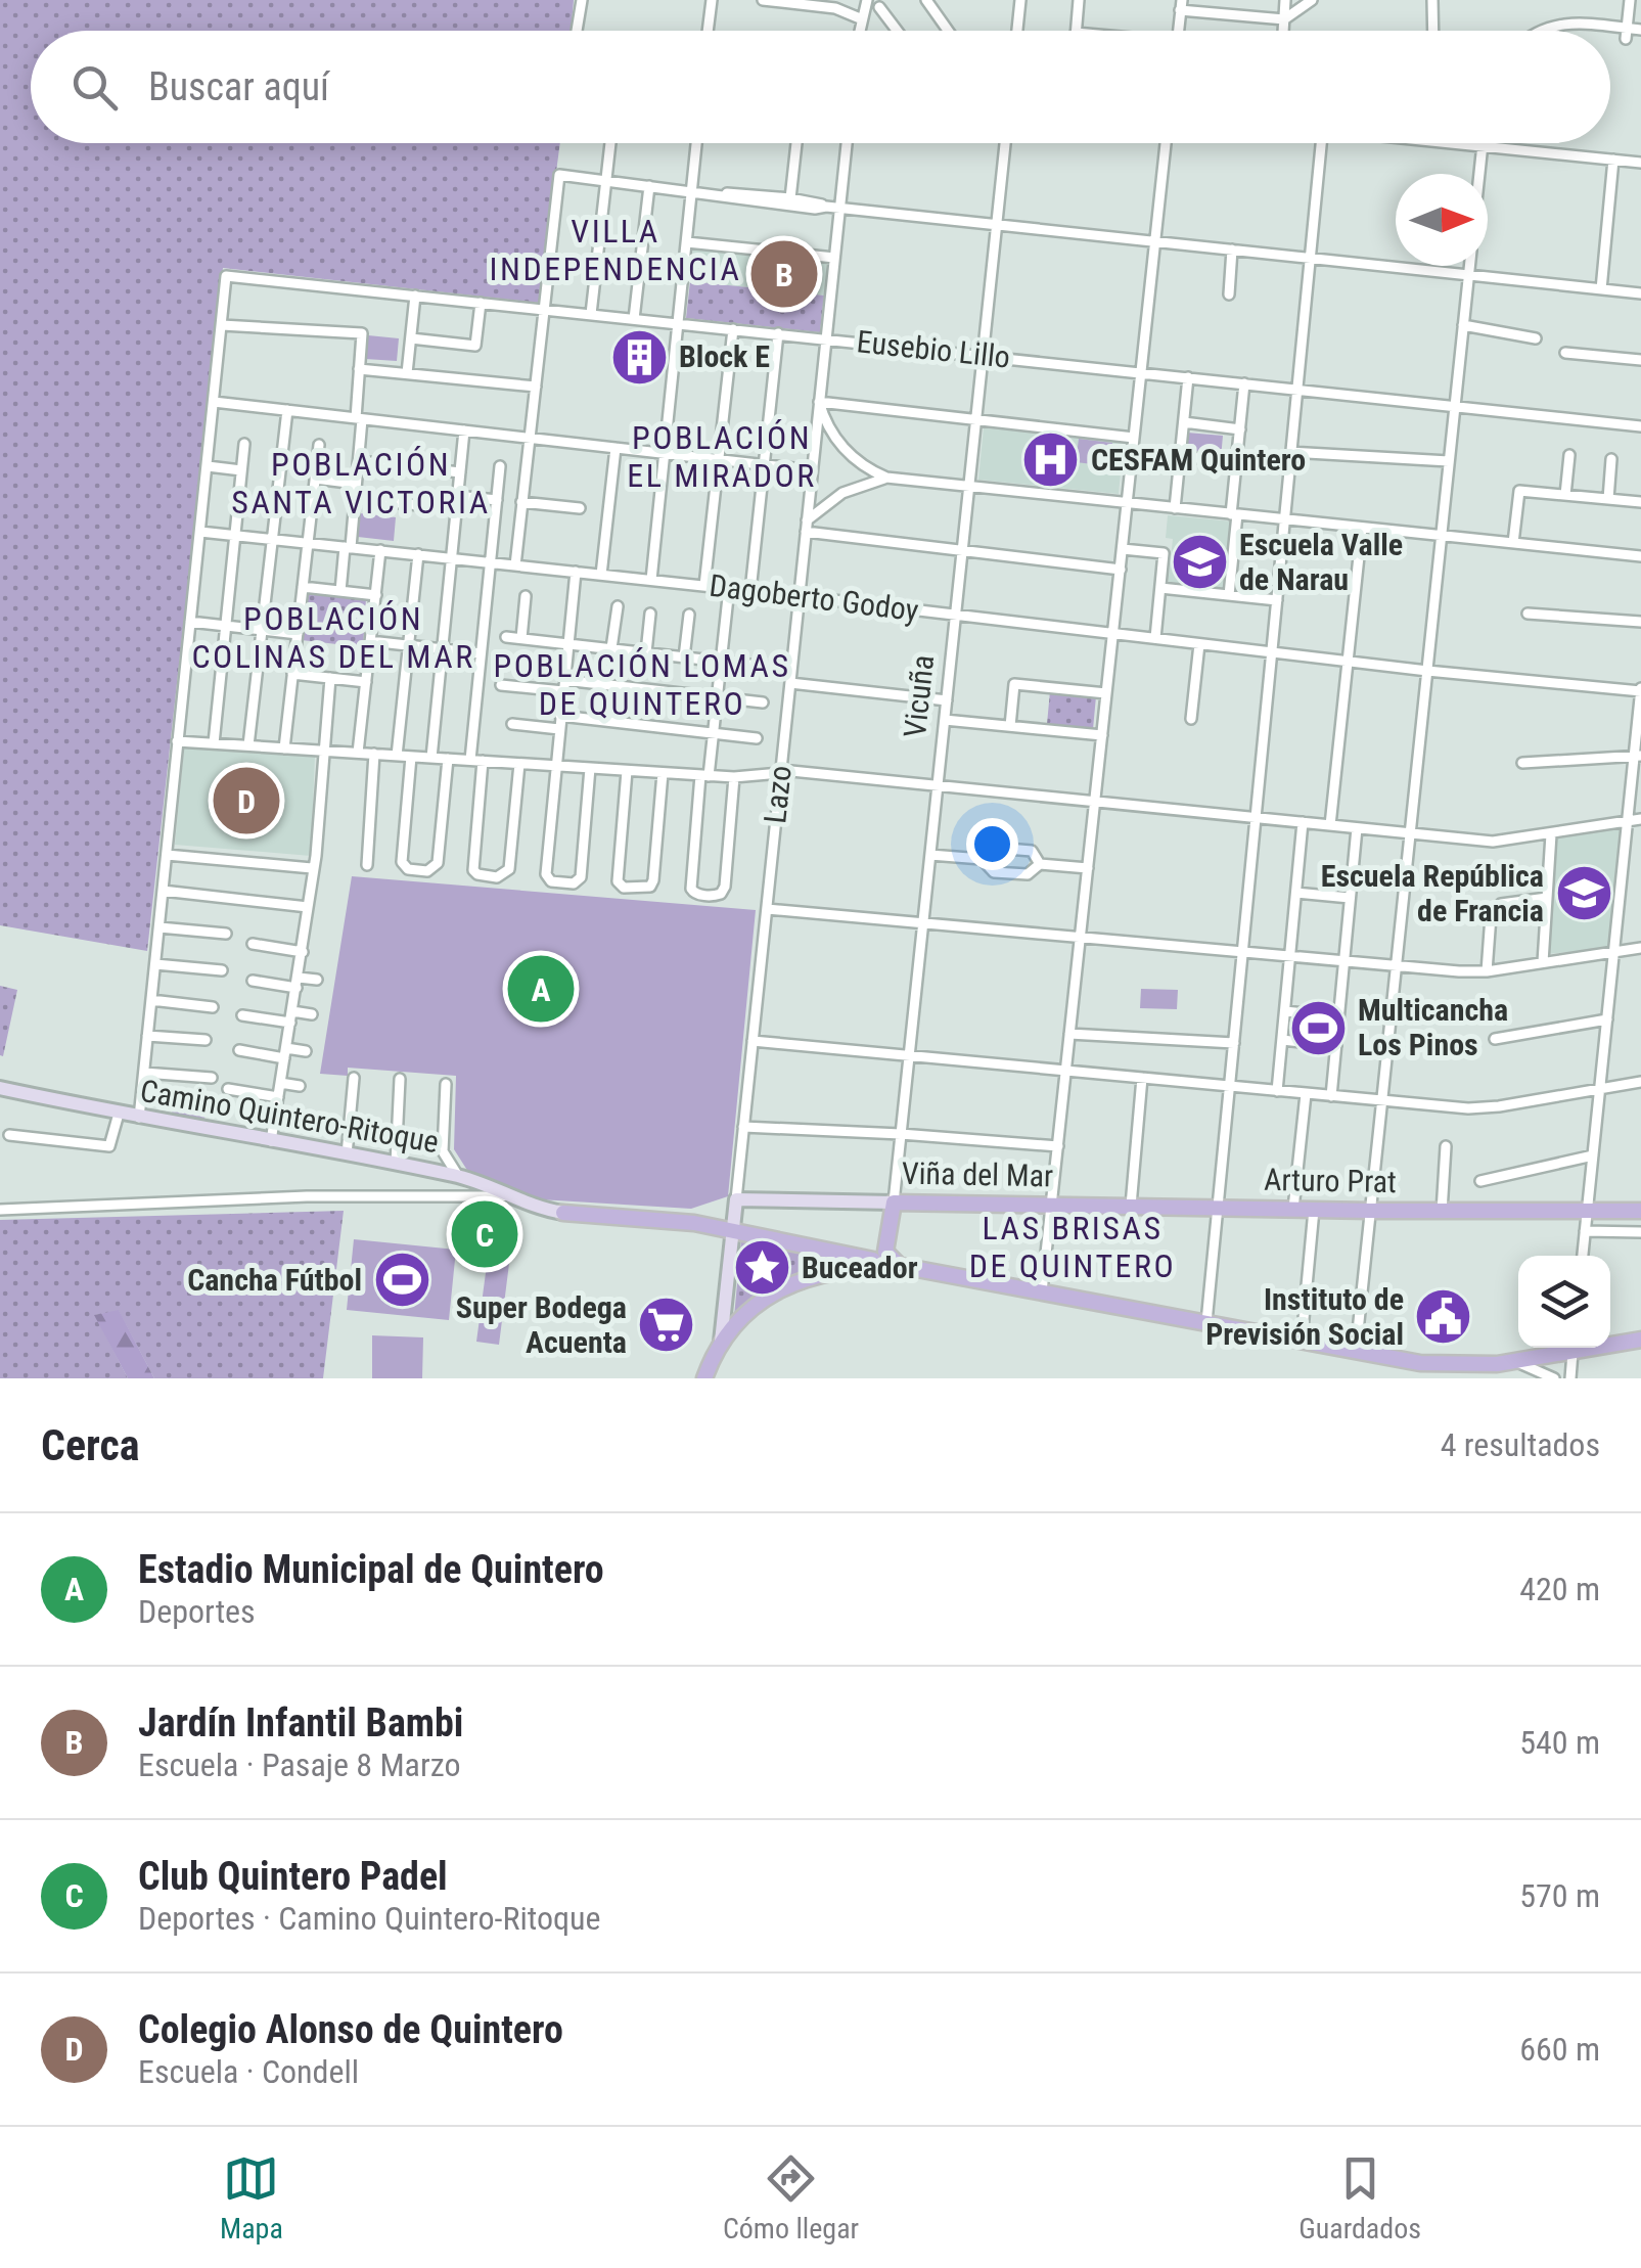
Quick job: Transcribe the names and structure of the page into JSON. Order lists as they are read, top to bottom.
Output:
{
  "streets": {
    "main road": [
      "Vicuña",
      "Lazo",
      "Camino Quintero-Ritoque",
      "Viña del Mar",
      "Arturo Prat"
    ],
    "street": ["Eusebio Lillo", "Dagoberto Godoy"]
  },
  "crossings": [
    ["Eusebio Lillo", "Vicuña"],
    ["Eusebio Lillo", "Lazo"],
    ["Dagoberto Godoy", "Vicuña"],
    ["Dagoberto Godoy", "Lazo"],
    ["Vicuña", "Camino Quintero-Ritoque"],
    ["Vicuña", "Viña del Mar"],
    ["Lazo", "Camino Quintero-Ritoque"],
    ["Lazo", "Viña del Mar"],
    ["Viña del Mar", "Arturo Prat"]
  ],
  "districts": [
    "VILLA INDEPENDENCIA",
    "POBLACIÓN EL MIRADOR",
    "POBLACIÓN SANTA VICTORIA",
    "POBLACIÓN COLINAS DEL MAR",
    "POBLACIÓN LOMAS DE QUINTERO",
    "LAS BRISAS DE QUINTERO"
  ],
  "places": {
    "building": ["Block E"],
    "hospital": ["CESFAM Quintero"],
    "school or university": ["Escuela Valle de Narau", "Escuela República de Francia"],
    "sports": ["Multicancha Los Pinos", "Cancha Fútbol"],
    "place": ["Buceador"],
    "public building": ["Instituto de Previsión Social"],
    "supermarket": ["Super Bodega Acuenta"]
  },
  "north": "right",
  "page": {
    "search": "Buscar aquí",
    "pins": [
      "B",
      "D",
      "A",
      "C"
    ],
    "heading": ["Cerca", "4 resultados"],
    "list": [
      {
        "mark": "A",
        "name": "Estadio Municipal de Quintero",
        "note": "Deportes",
        "value": "420 m"
      },
      {
        "mark": "B",
        "name": "Jardín Infantil Bambi",
        "note": "Escuela · Pasaje 8 Marzo",
        "value": "540 m"
      },
      {
        "mark": "C",
        "name": "Club Quintero Padel",
        "note": "Deportes · Camino Quintero-Ritoque",
        "value": "570 m"
      },
      {
        "mark": "D",
        "name": "Colegio Alonso de Quintero",
        "note": "Escuela · Condell",
        "value": "660 m"
      }
    ],
    "nav": ["Mapa", "Cómo llegar", "Guardados"]
  }
}
